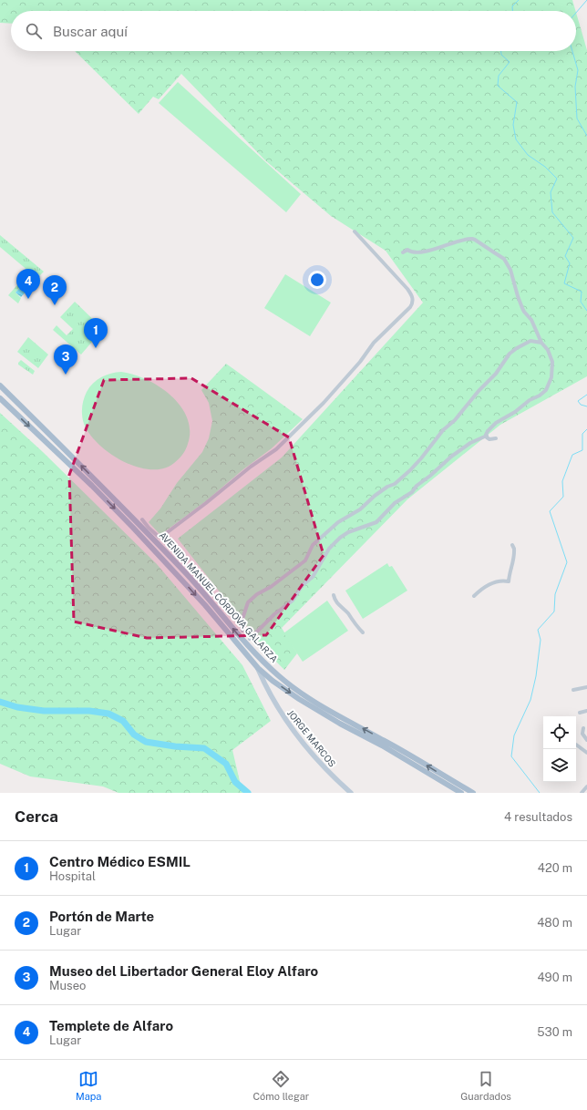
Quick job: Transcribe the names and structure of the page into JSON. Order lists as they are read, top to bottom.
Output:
{
  "streets": {
    "main road": ["AVENIDA MANUEL CÓRDOVA GALARZA", "JORGE MARCOS"]
  },
  "crossings": [
    ["AVENIDA MANUEL CÓRDOVA GALARZA", "JORGE MARCOS"]
  ],
  "page": {
    "search": "Buscar aquí",
    "pins": [
      "4",
      "2",
      "1",
      "3"
    ],
    "heading": ["Cerca", "4 resultados"],
    "list": [
      {
        "mark": "1",
        "name": "Centro Médico ESMIL",
        "note": "Hospital",
        "value": "420 m"
      },
      {
        "mark": "2",
        "name": "Portón de Marte",
        "note": "Lugar",
        "value": "480 m"
      },
      {
        "mark": "3",
        "name": "Museo del Libertador General Eloy Alfaro",
        "note": "Museo",
        "value": "490 m"
      },
      {
        "mark": "4",
        "name": "Templete de Alfaro",
        "note": "Lugar",
        "value": "530 m"
      }
    ],
    "nav": ["Mapa", "Cómo llegar", "Guardados"]
  }
}
